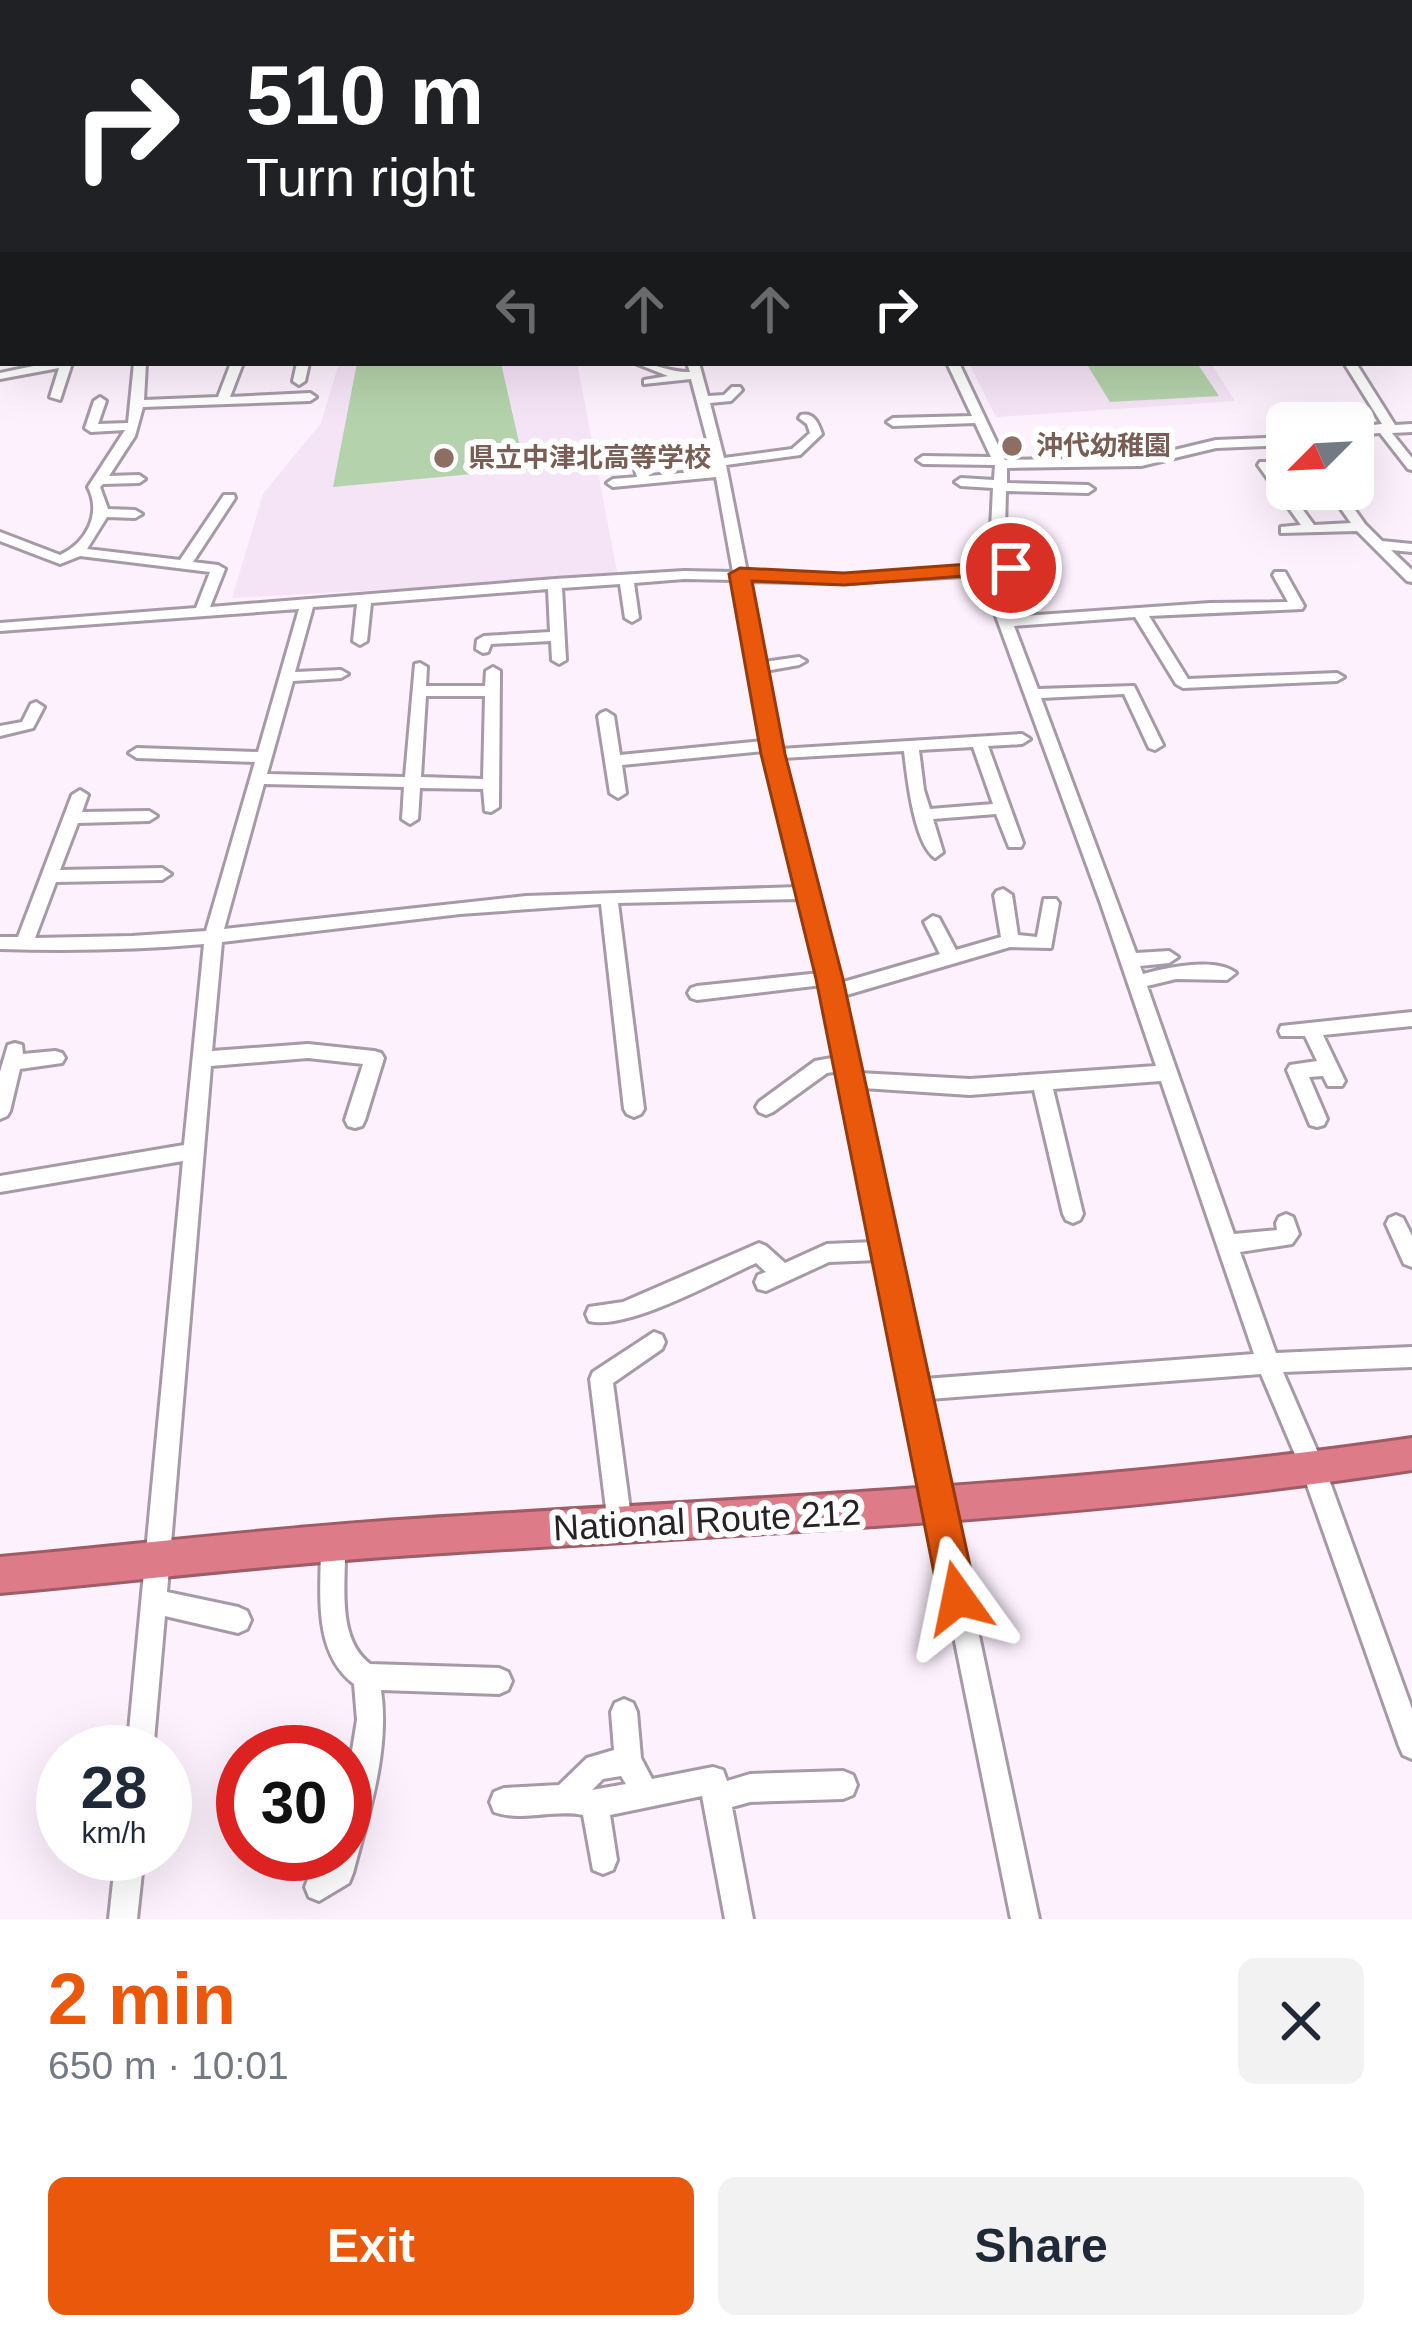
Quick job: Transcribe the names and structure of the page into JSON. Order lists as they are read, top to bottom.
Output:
{
  "streets": {
    "highway": ["National Route 212"]
  },
  "places": ["沖代幼稚園", "県立中津北高等学校"],
  "north": "bottom left",
  "page": {
    "turn": ["510 m", "Turn right"],
    "speed": "28 km/h",
    "limit": "30",
    "heading": ["2 min", "650 m · 10:01"],
    "buttons": ["Exit", "Share"]
  }
}
